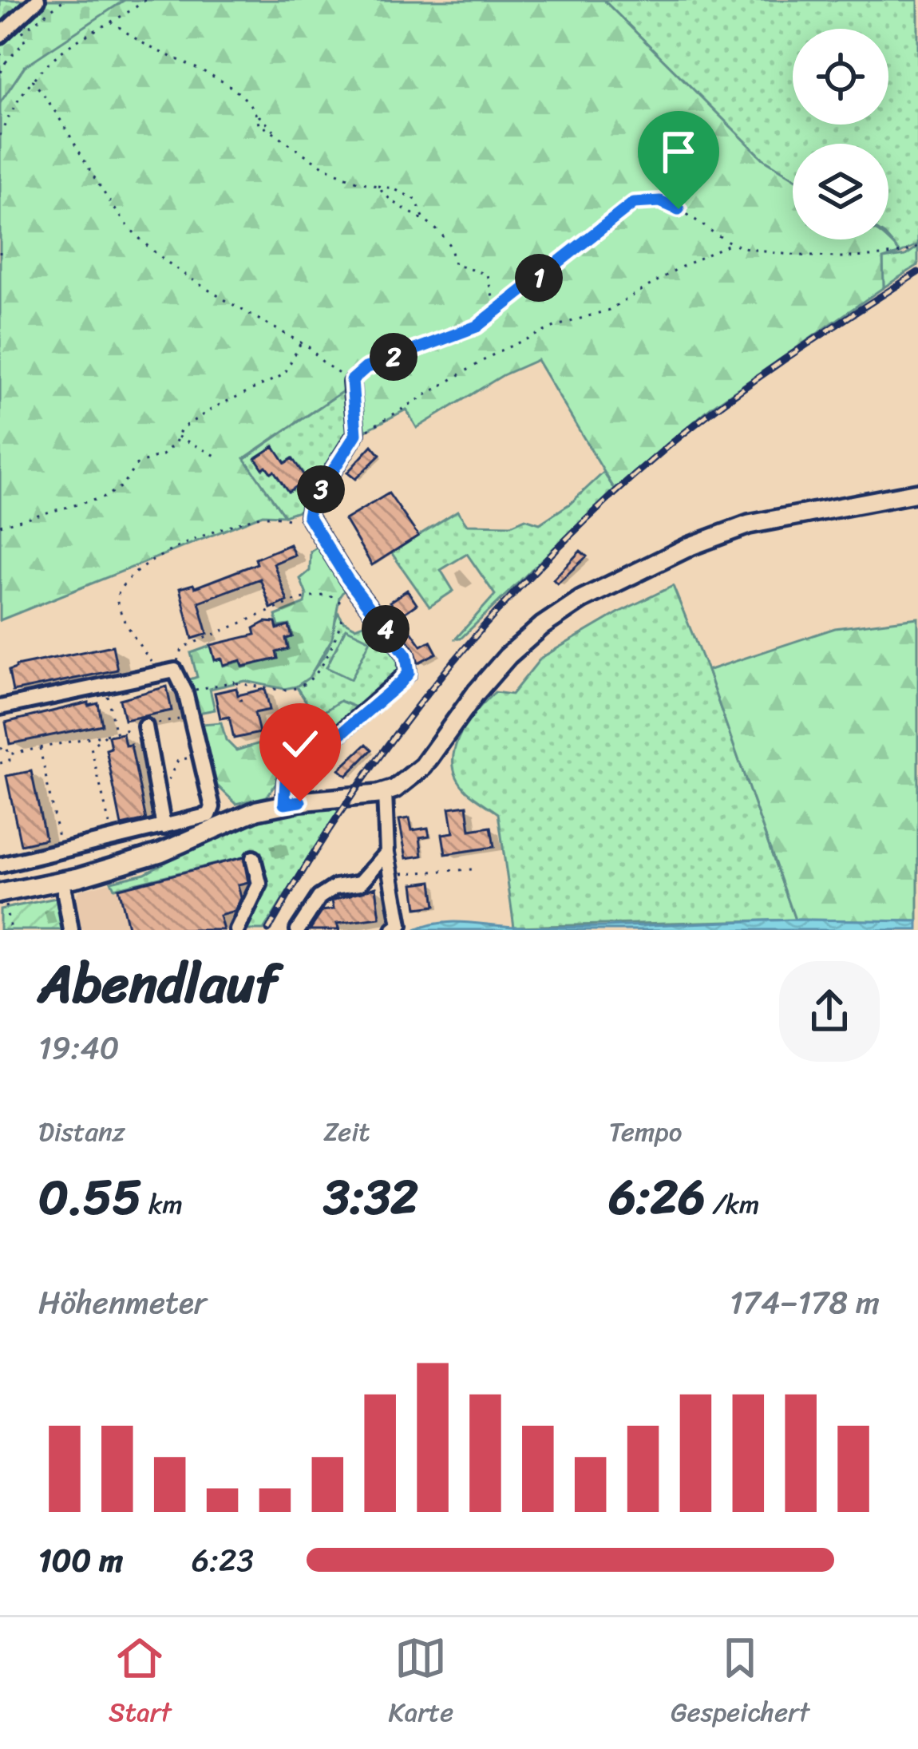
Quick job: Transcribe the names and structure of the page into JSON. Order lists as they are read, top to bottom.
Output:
{
  "page": {
    "pins": [
      "1",
      "2",
      "3",
      "4"
    ],
    "heading": ["Abendlauf", "19:40"],
    "stats": [
      ["Distanz", "0.55 km"],
      ["Zeit", "3:32"],
      ["Tempo", "6:26 /km"]
    ],
    "chart": ["Höhenmeter", "174–178 m"],
    "list": [
      {
        "name": "100 m",
        "note": "6:23"
      }
    ],
    "tabs": ["Start", "Karte", "Gespeichert"]
  }
}
